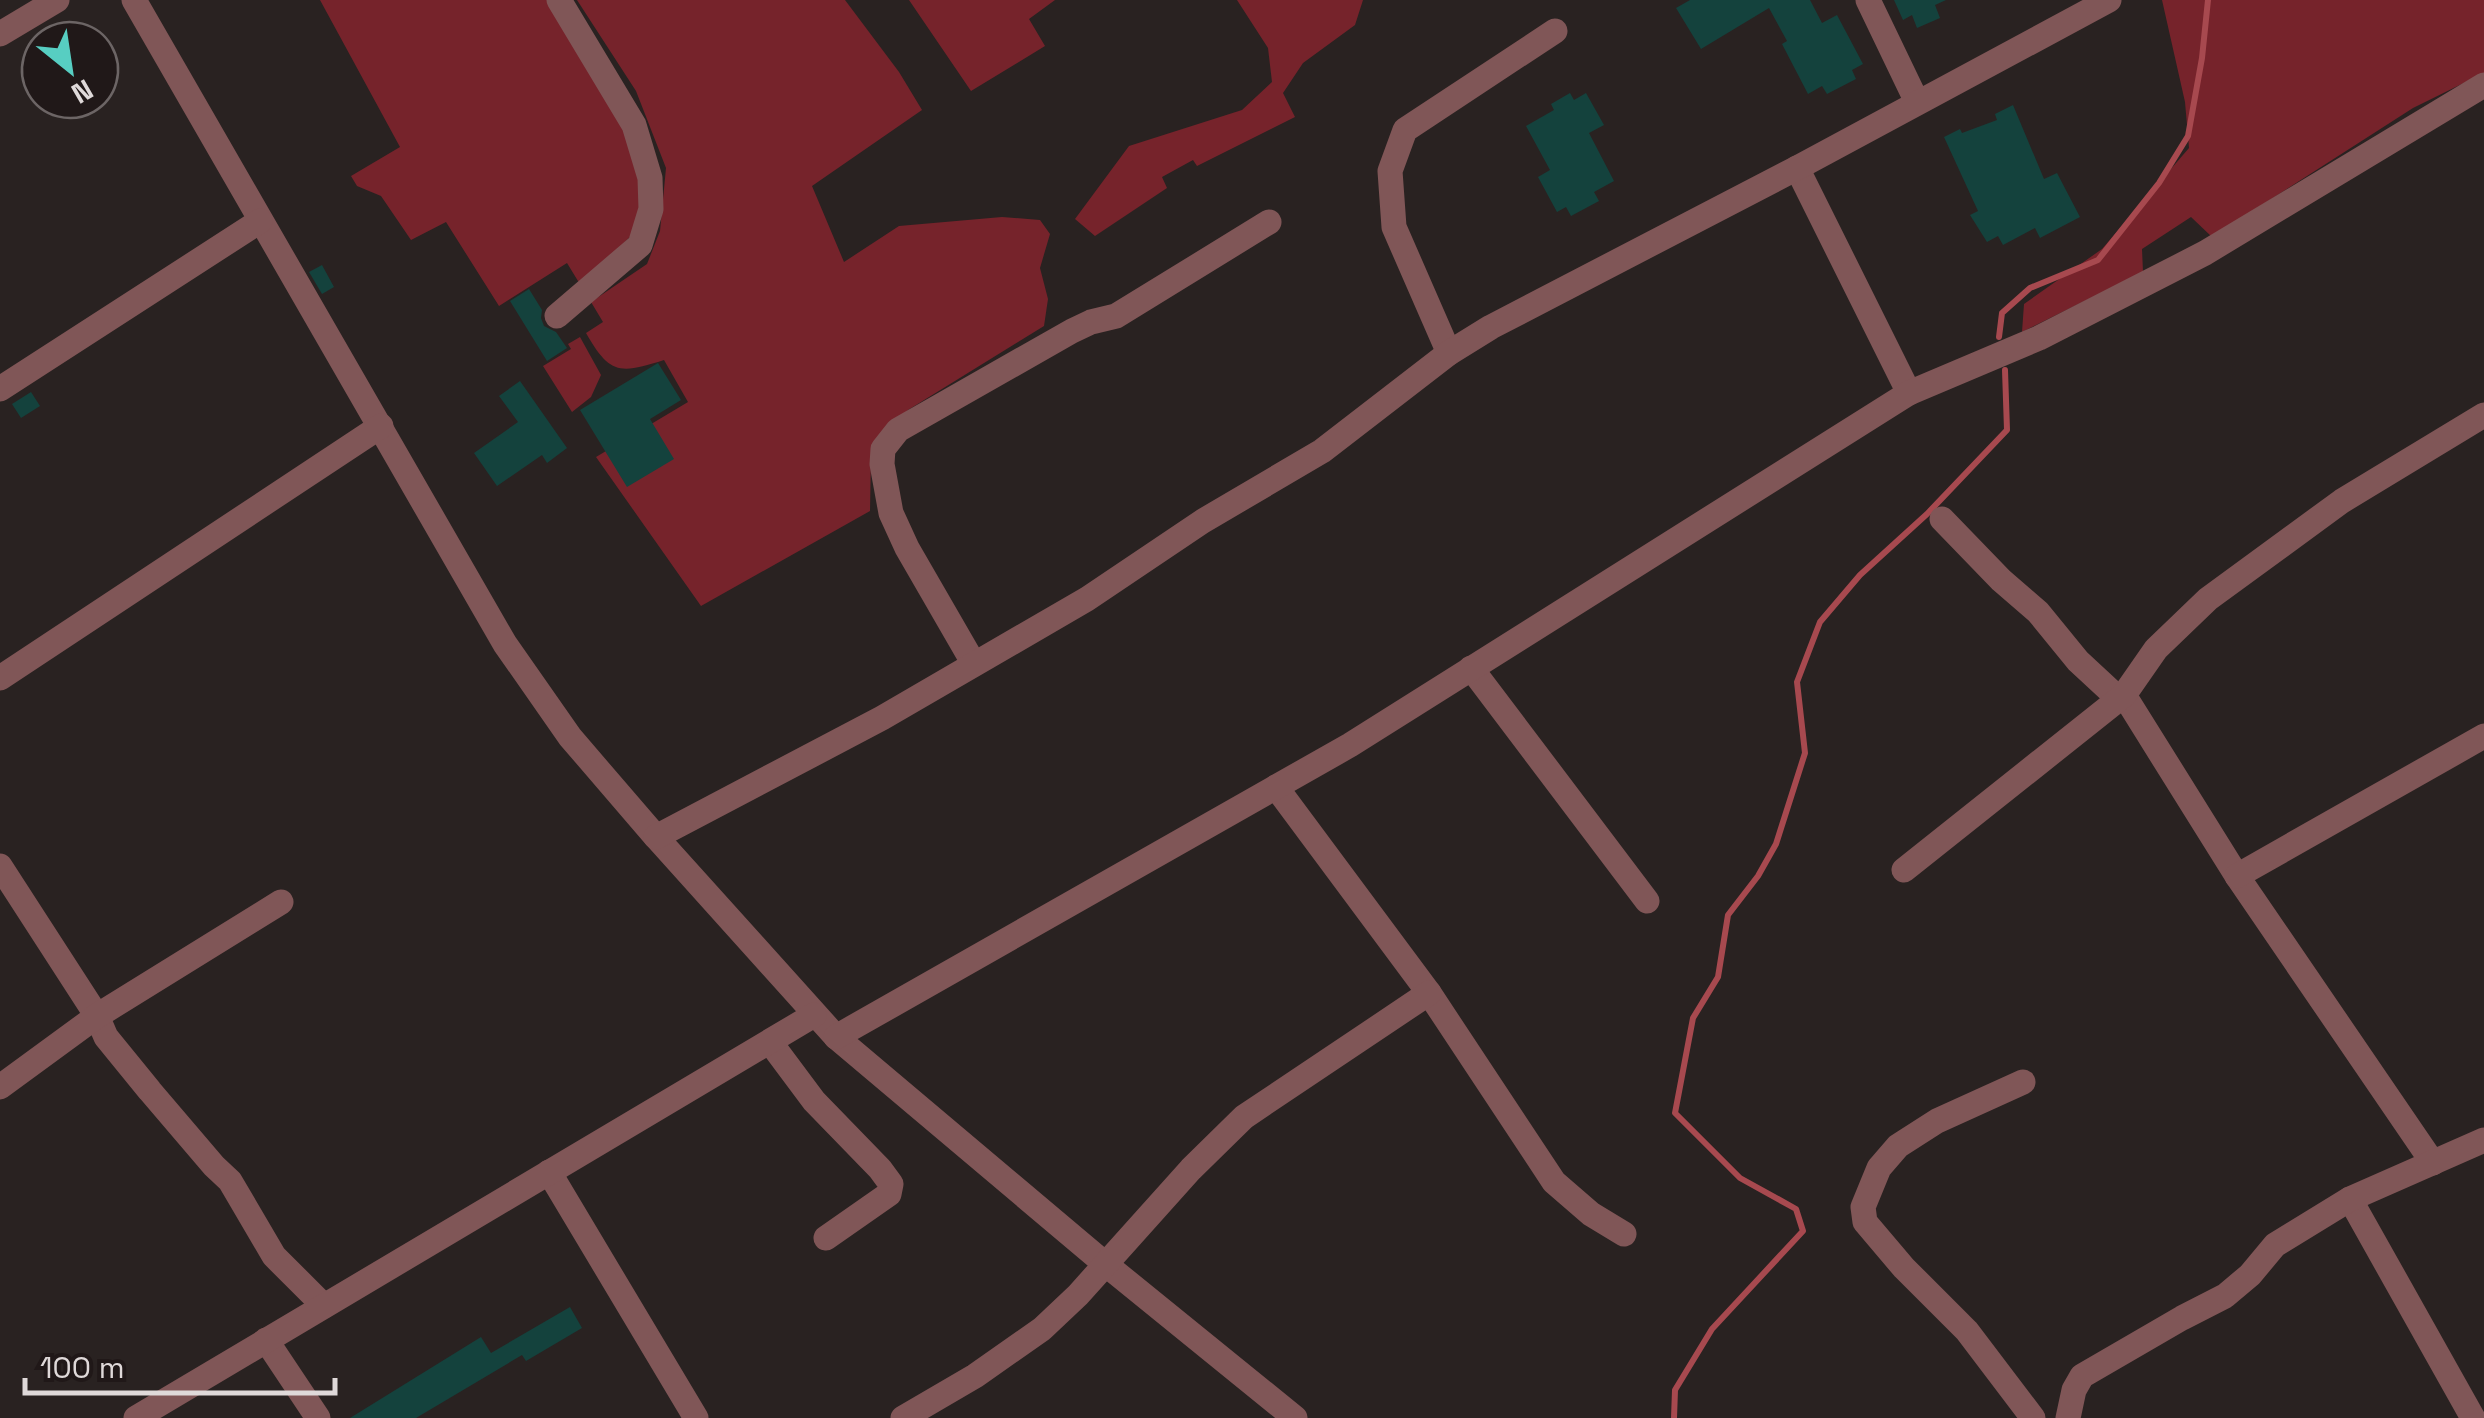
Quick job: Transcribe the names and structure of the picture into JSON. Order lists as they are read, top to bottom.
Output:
{
  "scale_bar": "100 m",
  "north": "bottom right"
}
